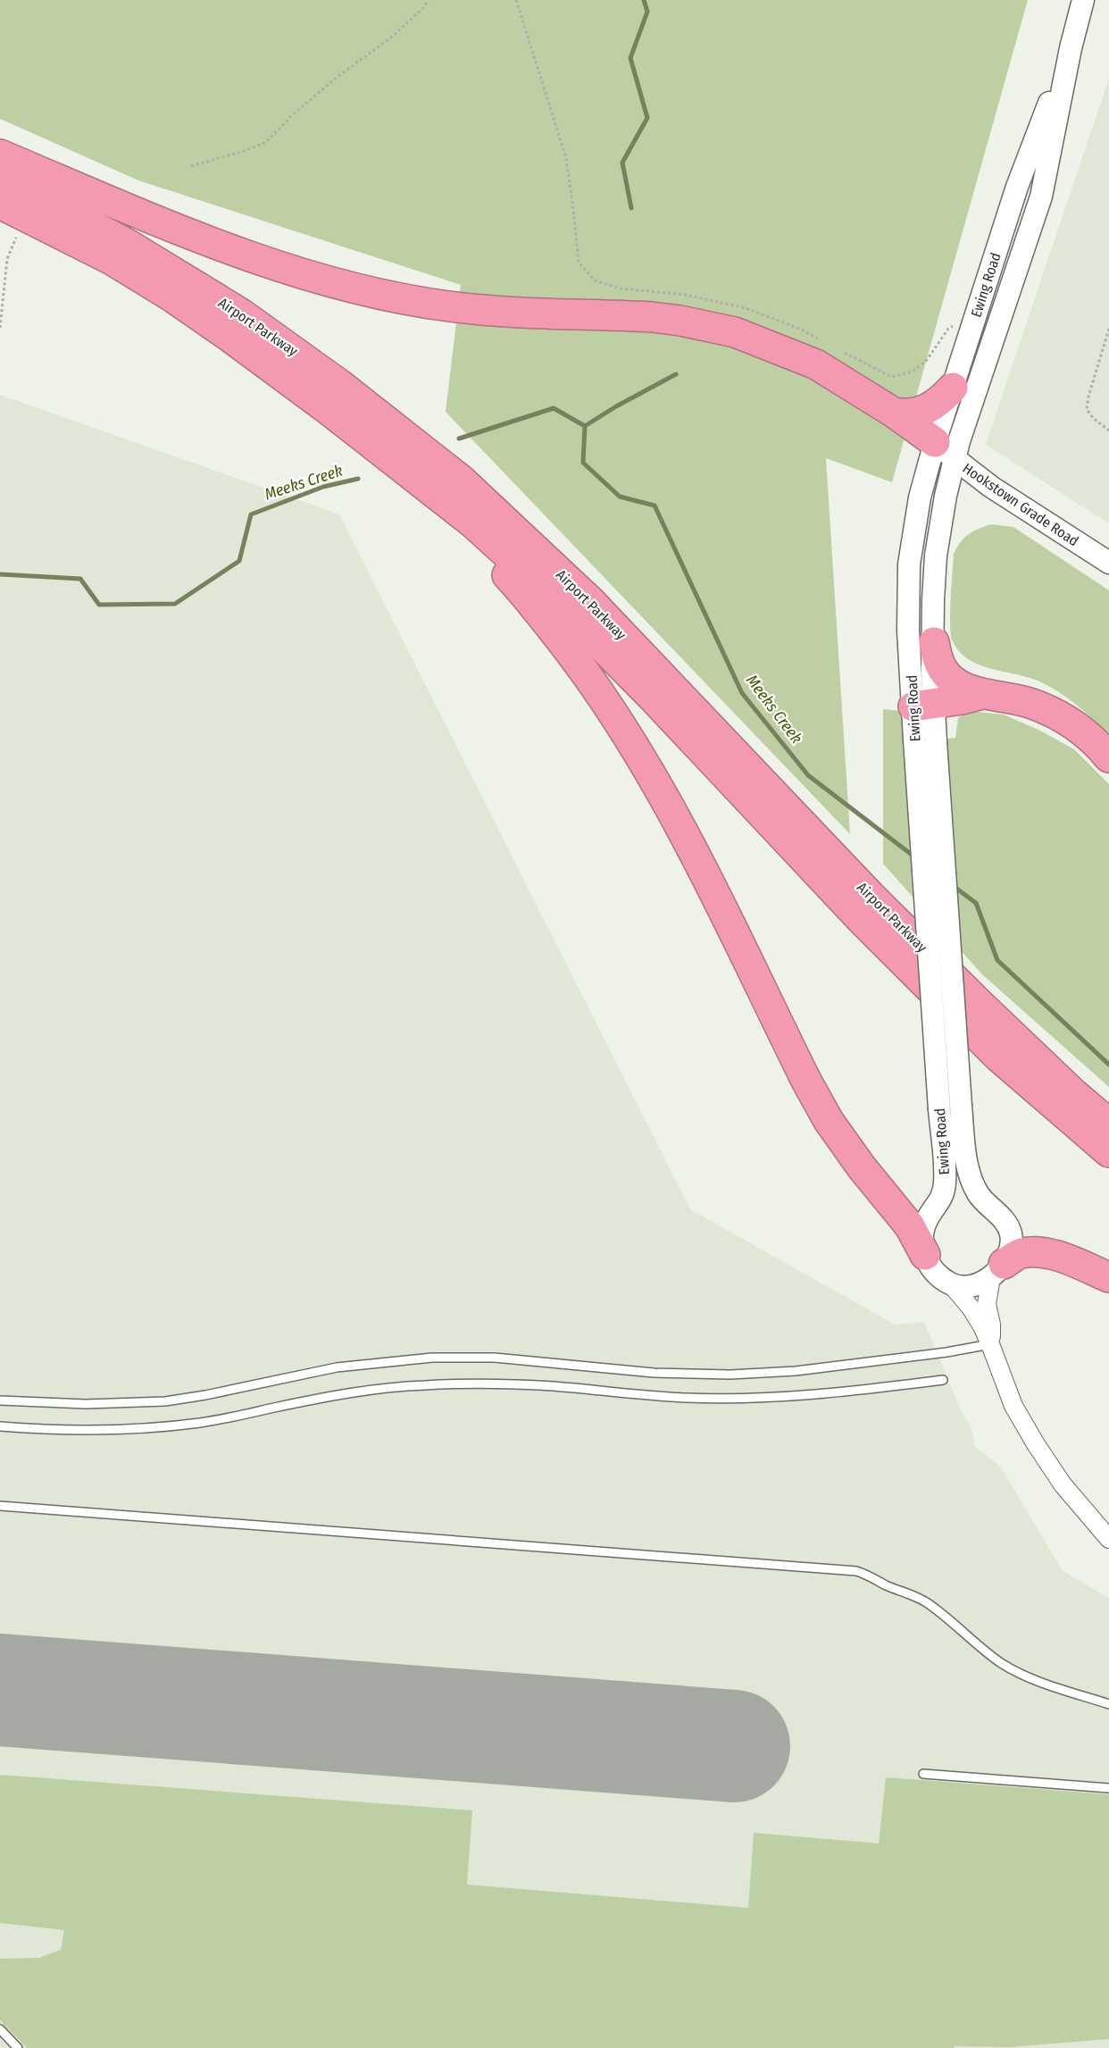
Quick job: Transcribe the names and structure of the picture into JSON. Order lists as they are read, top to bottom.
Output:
{
  "streets": {
    "highway": ["Airport Parkway"],
    "street": ["Ewing Road", "Hookstown Grade Road"]
  },
  "crossings": [
    ["Ewing Road", "Hookstown Grade Road"]
  ],
  "water": ["Meeks Creek"]
}
